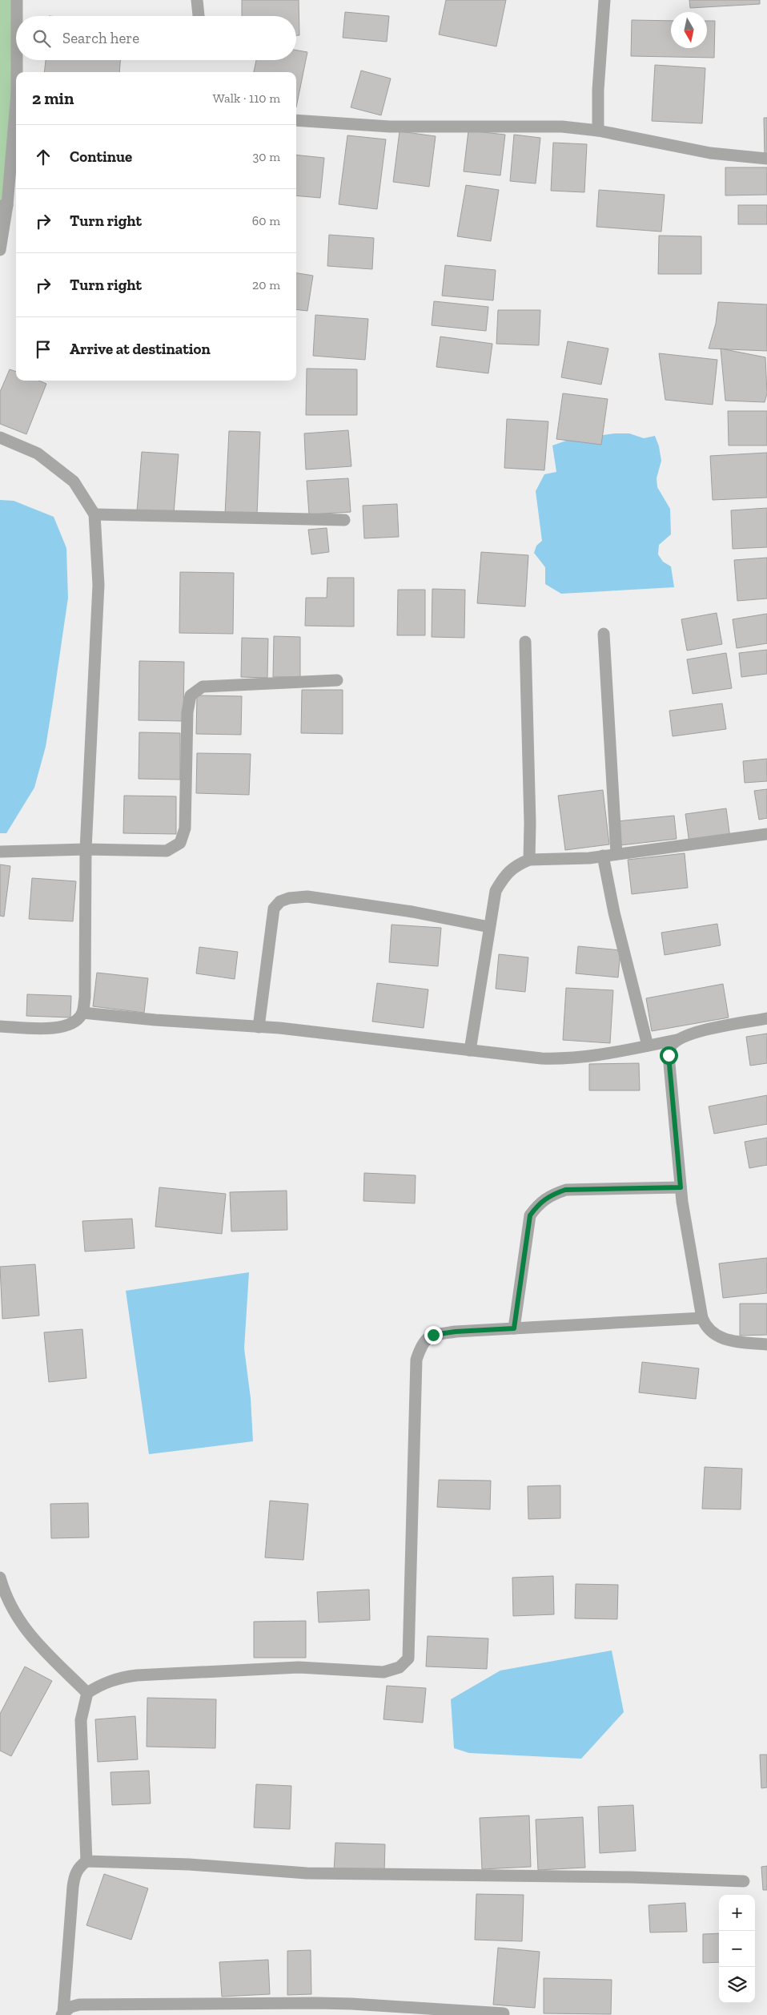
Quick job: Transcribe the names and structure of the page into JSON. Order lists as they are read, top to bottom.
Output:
{
  "north": "bottom",
  "page": {
    "search": "Search here",
    "heading": ["2 min", "Walk · 110 m"],
    "list": [
      ["Continue", "30 m"],
      ["Turn right", "60 m"],
      ["Turn right", "20 m"],
      "Arrive at destination"
    ],
    "map_buttons": ["+", "−"]
  }
}
